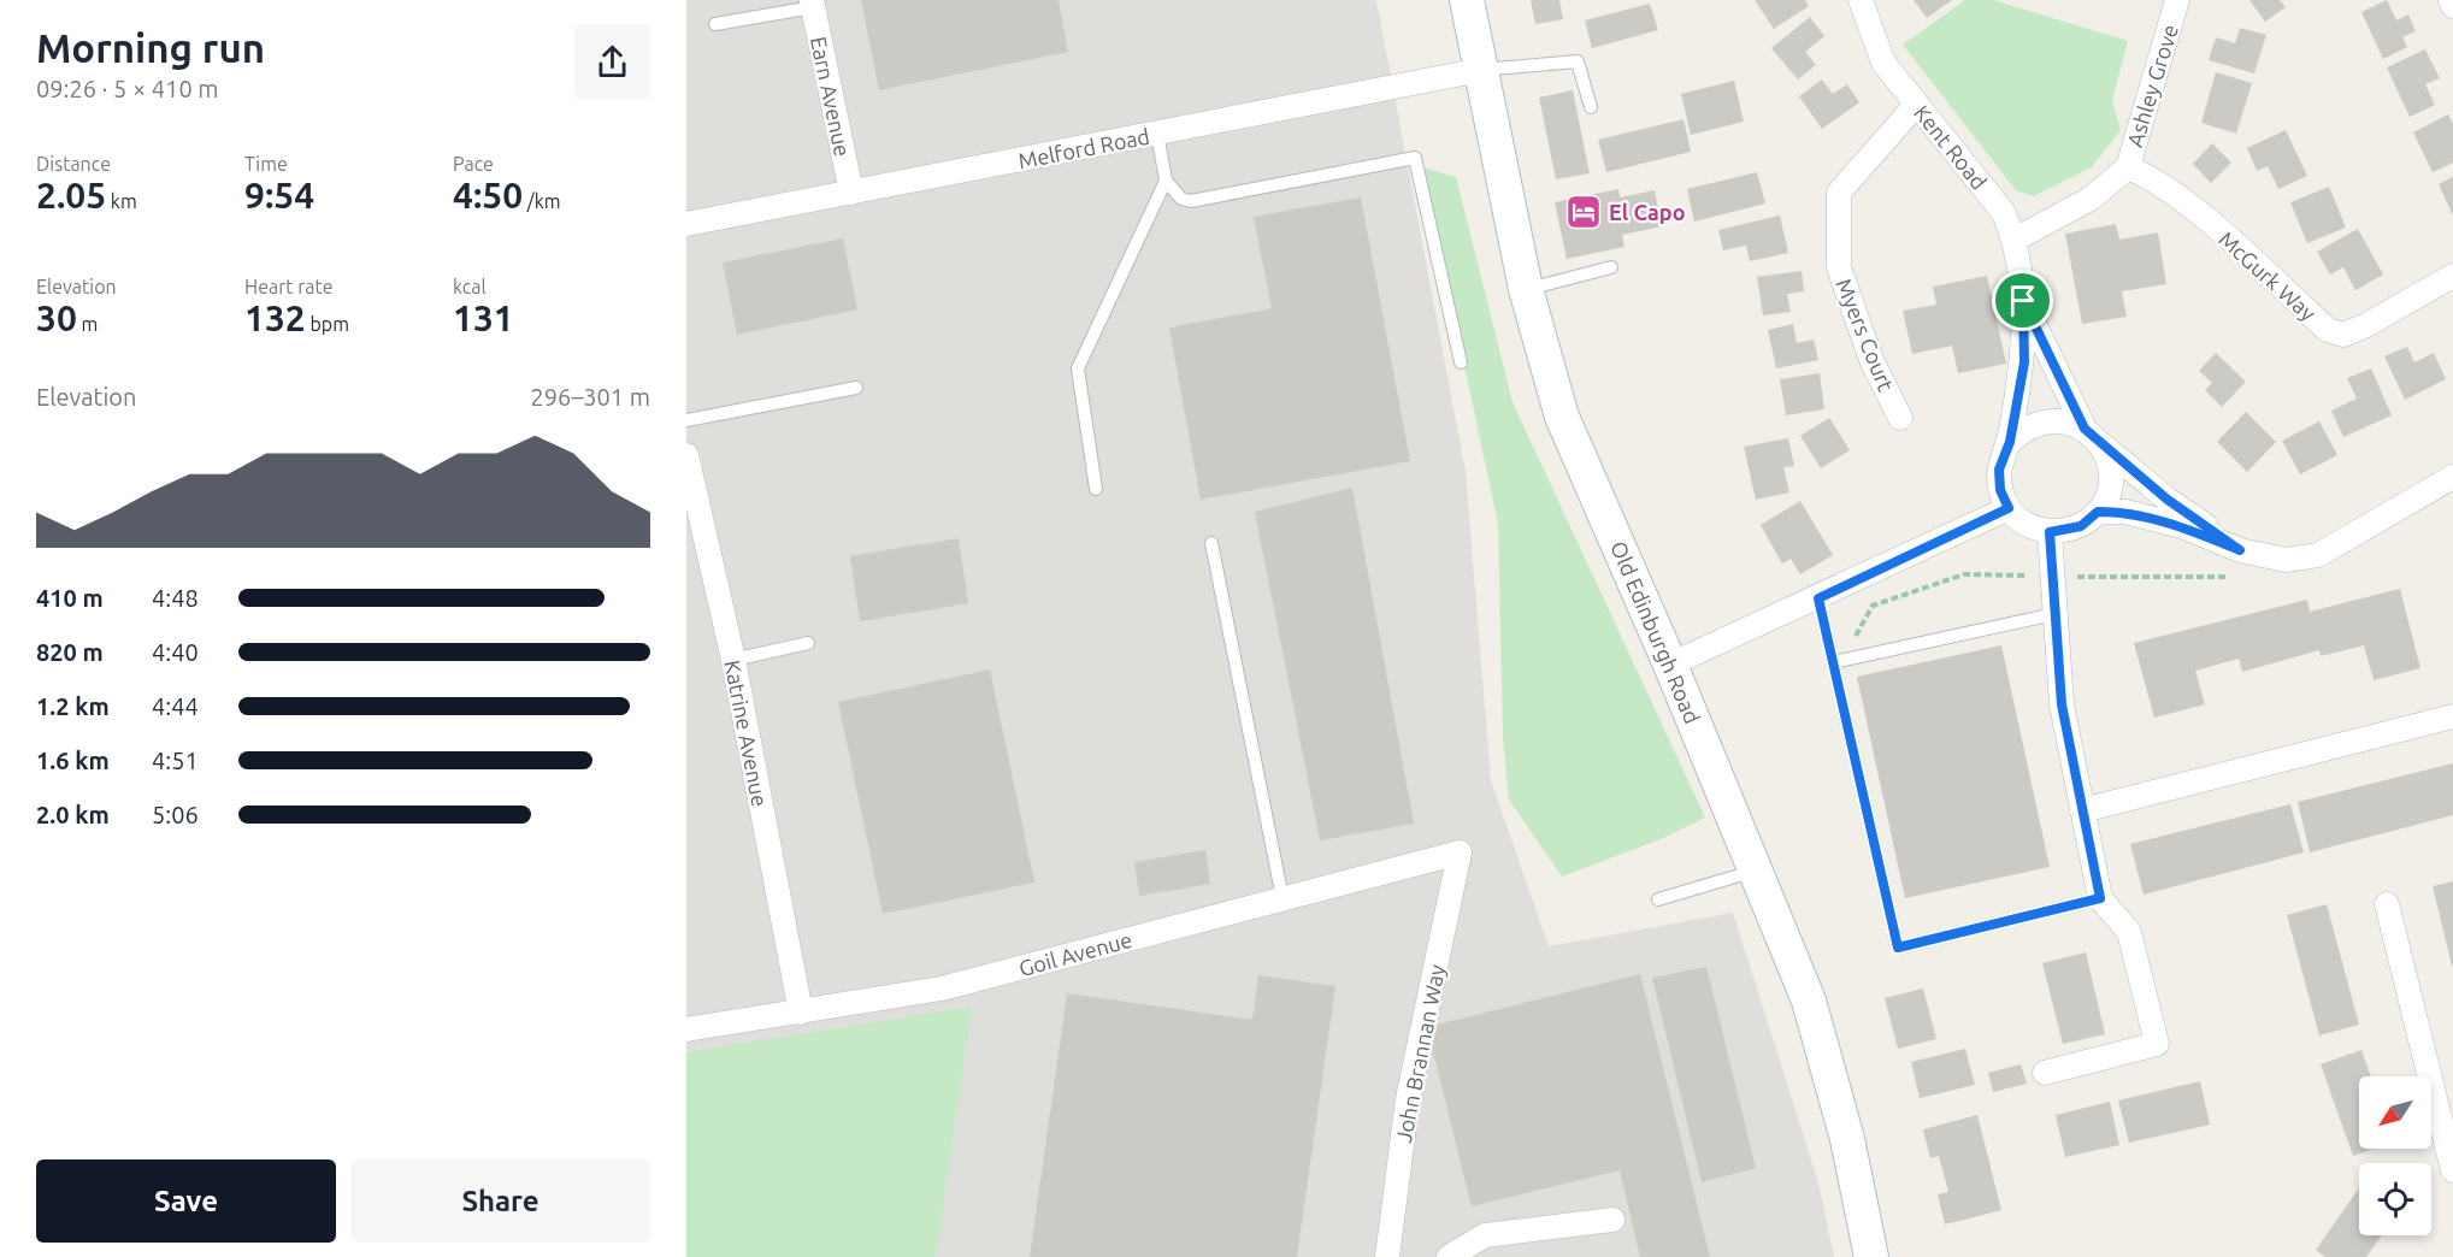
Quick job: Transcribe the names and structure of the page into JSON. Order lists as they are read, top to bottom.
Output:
{
  "streets": {
    "main road": ["Old Edinburgh Road"],
    "street": [
      "Ashley Grove",
      "Earn Avenue",
      "Kent Road",
      "Melford Road",
      "McGurk Way",
      "Myers Court",
      "Katrine Avenue",
      "Goil Avenue",
      "John Brannan Way"
    ]
  },
  "crossings": [
    ["Ashley Grove", "Kent Road"],
    ["Ashley Grove", "McGurk Way"],
    ["Earn Avenue", "Melford Road"],
    ["Kent Road", "Myers Court"],
    ["Melford Road", "Old Edinburgh Road"],
    ["Katrine Avenue", "Goil Avenue"],
    ["Goil Avenue", "John Brannan Way"]
  ],
  "places": {
    "hotel": ["El Capo"]
  },
  "north": "bottom left",
  "page": {
    "heading": ["Morning run", "09:26 · 5 × 410 m"],
    "stats": [
      ["Distance", "2.05 km"],
      ["Time", "9:54"],
      ["Pace", "4:50 /km"],
      ["Elevation", "30 m"],
      ["Heart rate", "132 bpm"],
      ["kcal", "131"]
    ],
    "chart": ["Elevation", "296–301 m"],
    "list": [
      {
        "name": "410 m",
        "note": "4:48"
      },
      {
        "name": "820 m",
        "note": "4:40"
      },
      {
        "name": "1.2 km",
        "note": "4:44"
      },
      {
        "name": "1.6 km",
        "note": "4:51"
      },
      {
        "name": "2.0 km",
        "note": "5:06"
      }
    ],
    "buttons": ["Save", "Share"]
  }
}
